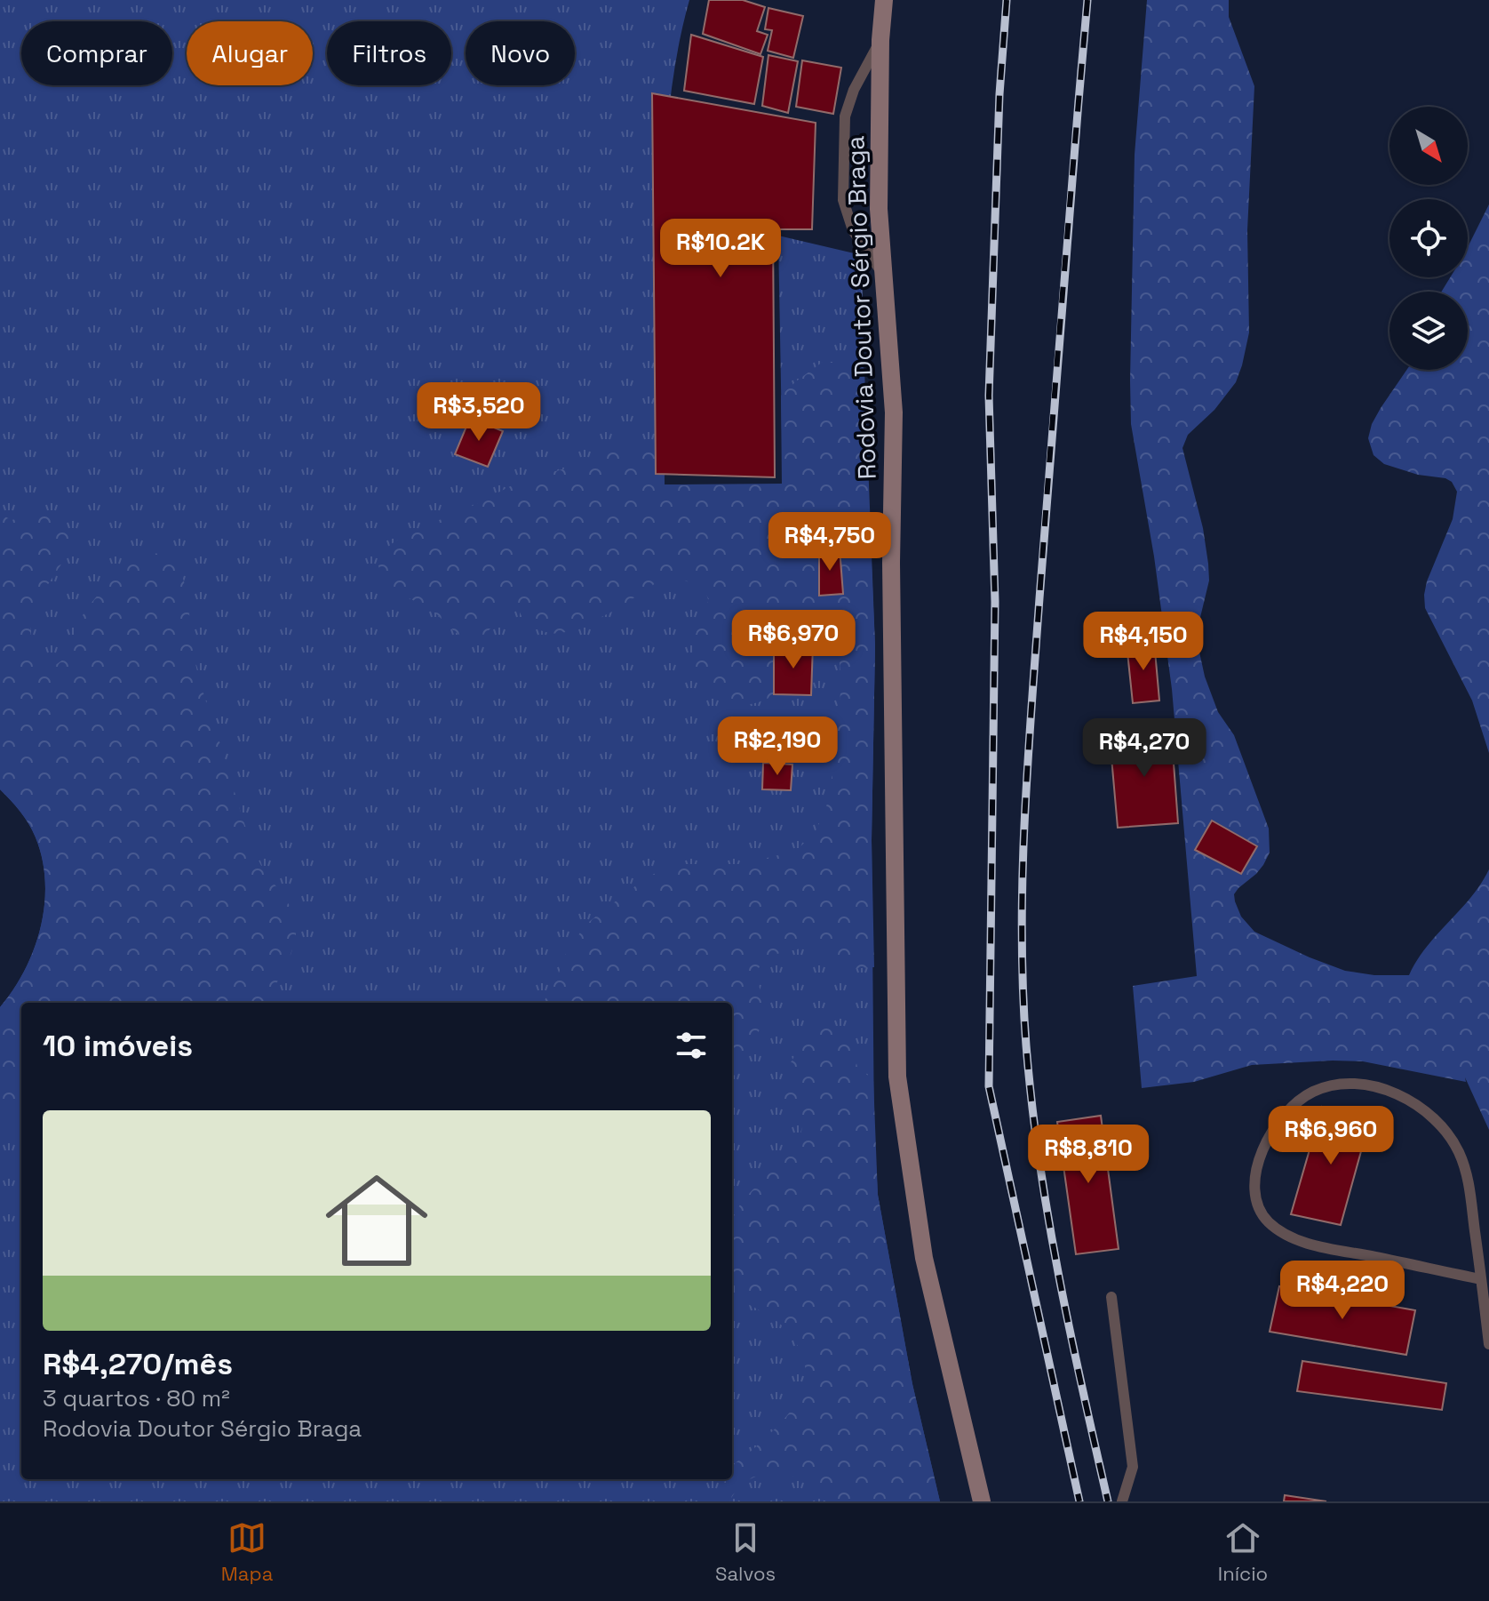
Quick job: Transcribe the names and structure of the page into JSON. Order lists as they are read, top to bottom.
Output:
{
  "streets": {
    "main road": ["Rodovia Doutor Sérgio Braga"]
  },
  "north": "bottom right",
  "page": {
    "chip": [
      "Comprar",
      "Alugar",
      "Filtros",
      "Novo"
    ],
    "price": [
      "R$10.2K",
      "R$3,520",
      "R$4,750",
      "R$6,970",
      "R$4,150",
      "R$2,190",
      "R$4,270",
      "R$6,960",
      "R$8,810",
      "R$4,220"
    ],
    "heading": "10 imóveis",
    "list": [
      {
        "name": "R$4,270/mês",
        "note": "3 quartos · 80 m² · Rodovia Doutor Sérgio Braga"
      }
    ],
    "tabs": ["Mapa", "Salvos", "Início"]
  }
}
